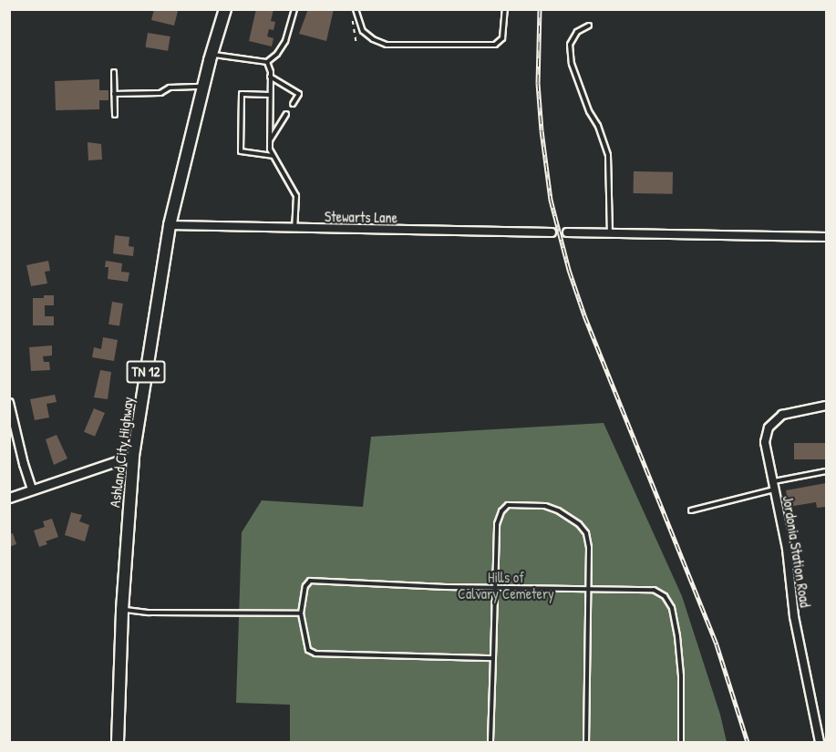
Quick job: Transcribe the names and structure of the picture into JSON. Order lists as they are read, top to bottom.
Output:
{
  "streets": {
    "main road": ["TN 12", "Ashland City Highway"],
    "street": ["Stewarts Lane", "Jordonia Station Road"]
  },
  "crossings": [
    ["Stewarts Lane", "Ashland City Highway"]
  ],
  "parks": ["Hills of Calvary Cemetery"]
}
